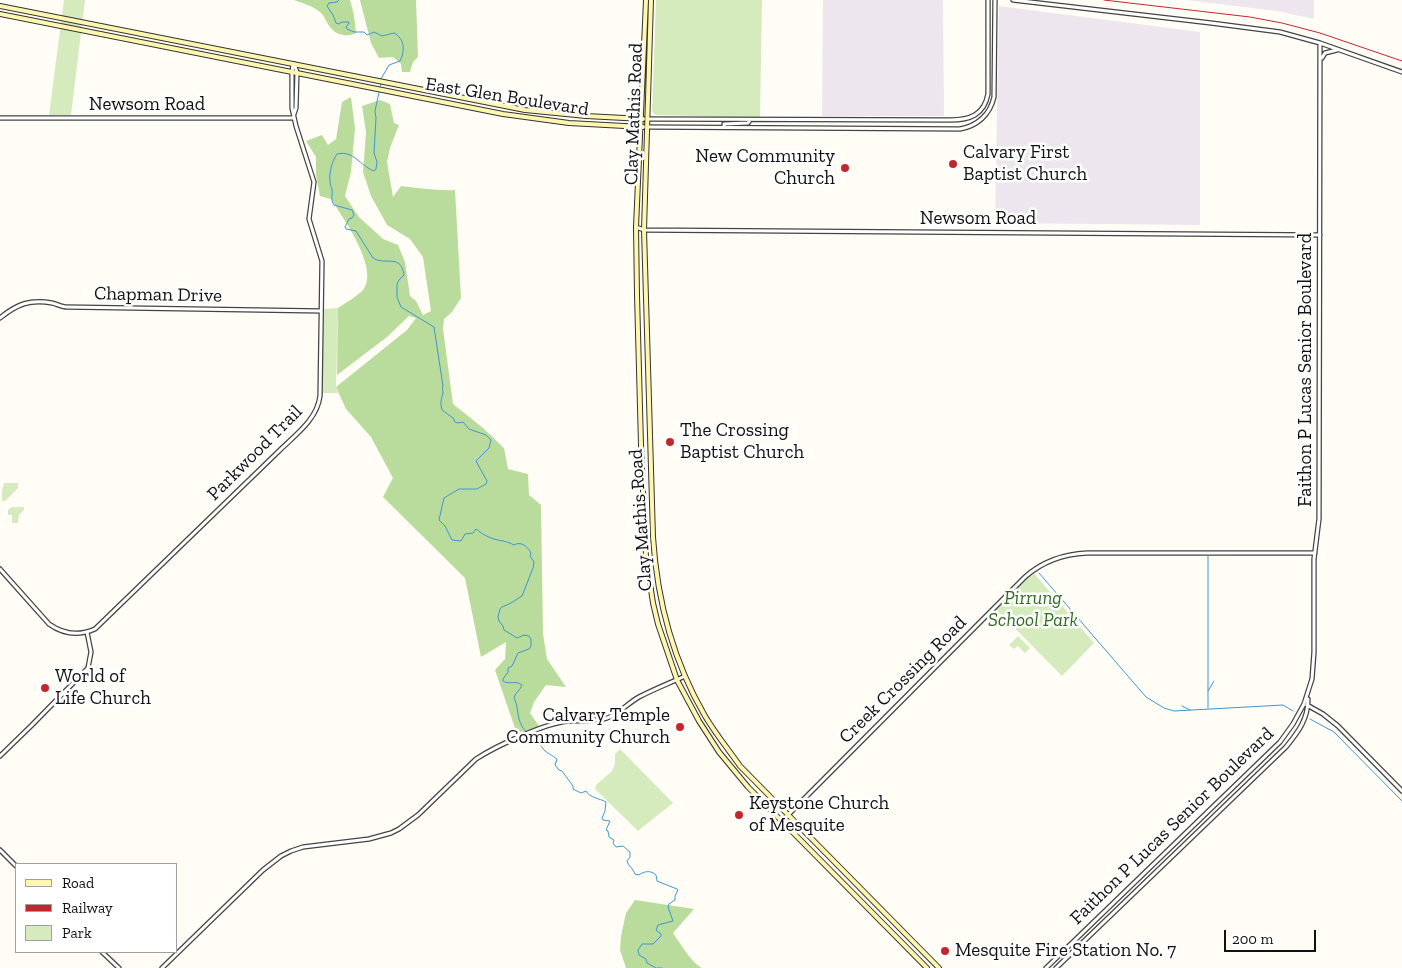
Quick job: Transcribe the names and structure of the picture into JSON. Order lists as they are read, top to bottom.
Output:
{
  "streets": {
    "main road": ["East Glen Boulevard", "Clay Mathis Road"],
    "street": [
      "Newsom Road",
      "Chapman Drive",
      "Faithon P Lucas Senior Boulevard",
      "Parkwood Trail",
      "Creek Crossing Road"
    ]
  },
  "crossings": [
    ["East Glen Boulevard", "Clay Mathis Road"],
    ["East Glen Boulevard", "Parkwood Trail"],
    ["Newsom Road", "Clay Mathis Road"],
    ["Newsom Road", "Faithon P Lucas Senior Boulevard"],
    ["Newsom Road", "Parkwood Trail"],
    ["Clay Mathis Road", "Creek Crossing Road"],
    ["Chapman Drive", "Parkwood Trail"],
    ["Faithon P Lucas Senior Boulevard", "Creek Crossing Road"]
  ],
  "parks": ["Pirrung School Park"],
  "places": [
    "Calvary First Baptist Church",
    "New Community Church",
    "The Crossing Baptist Church",
    "World of Life Church",
    "Calvary Temple Community Church",
    "Keystone Church of Mesquite",
    "Mesquite Fire Station No. 7"
  ],
  "legend": ["Road", "Railway", "Park"],
  "scale_bar": "200 m"
}
